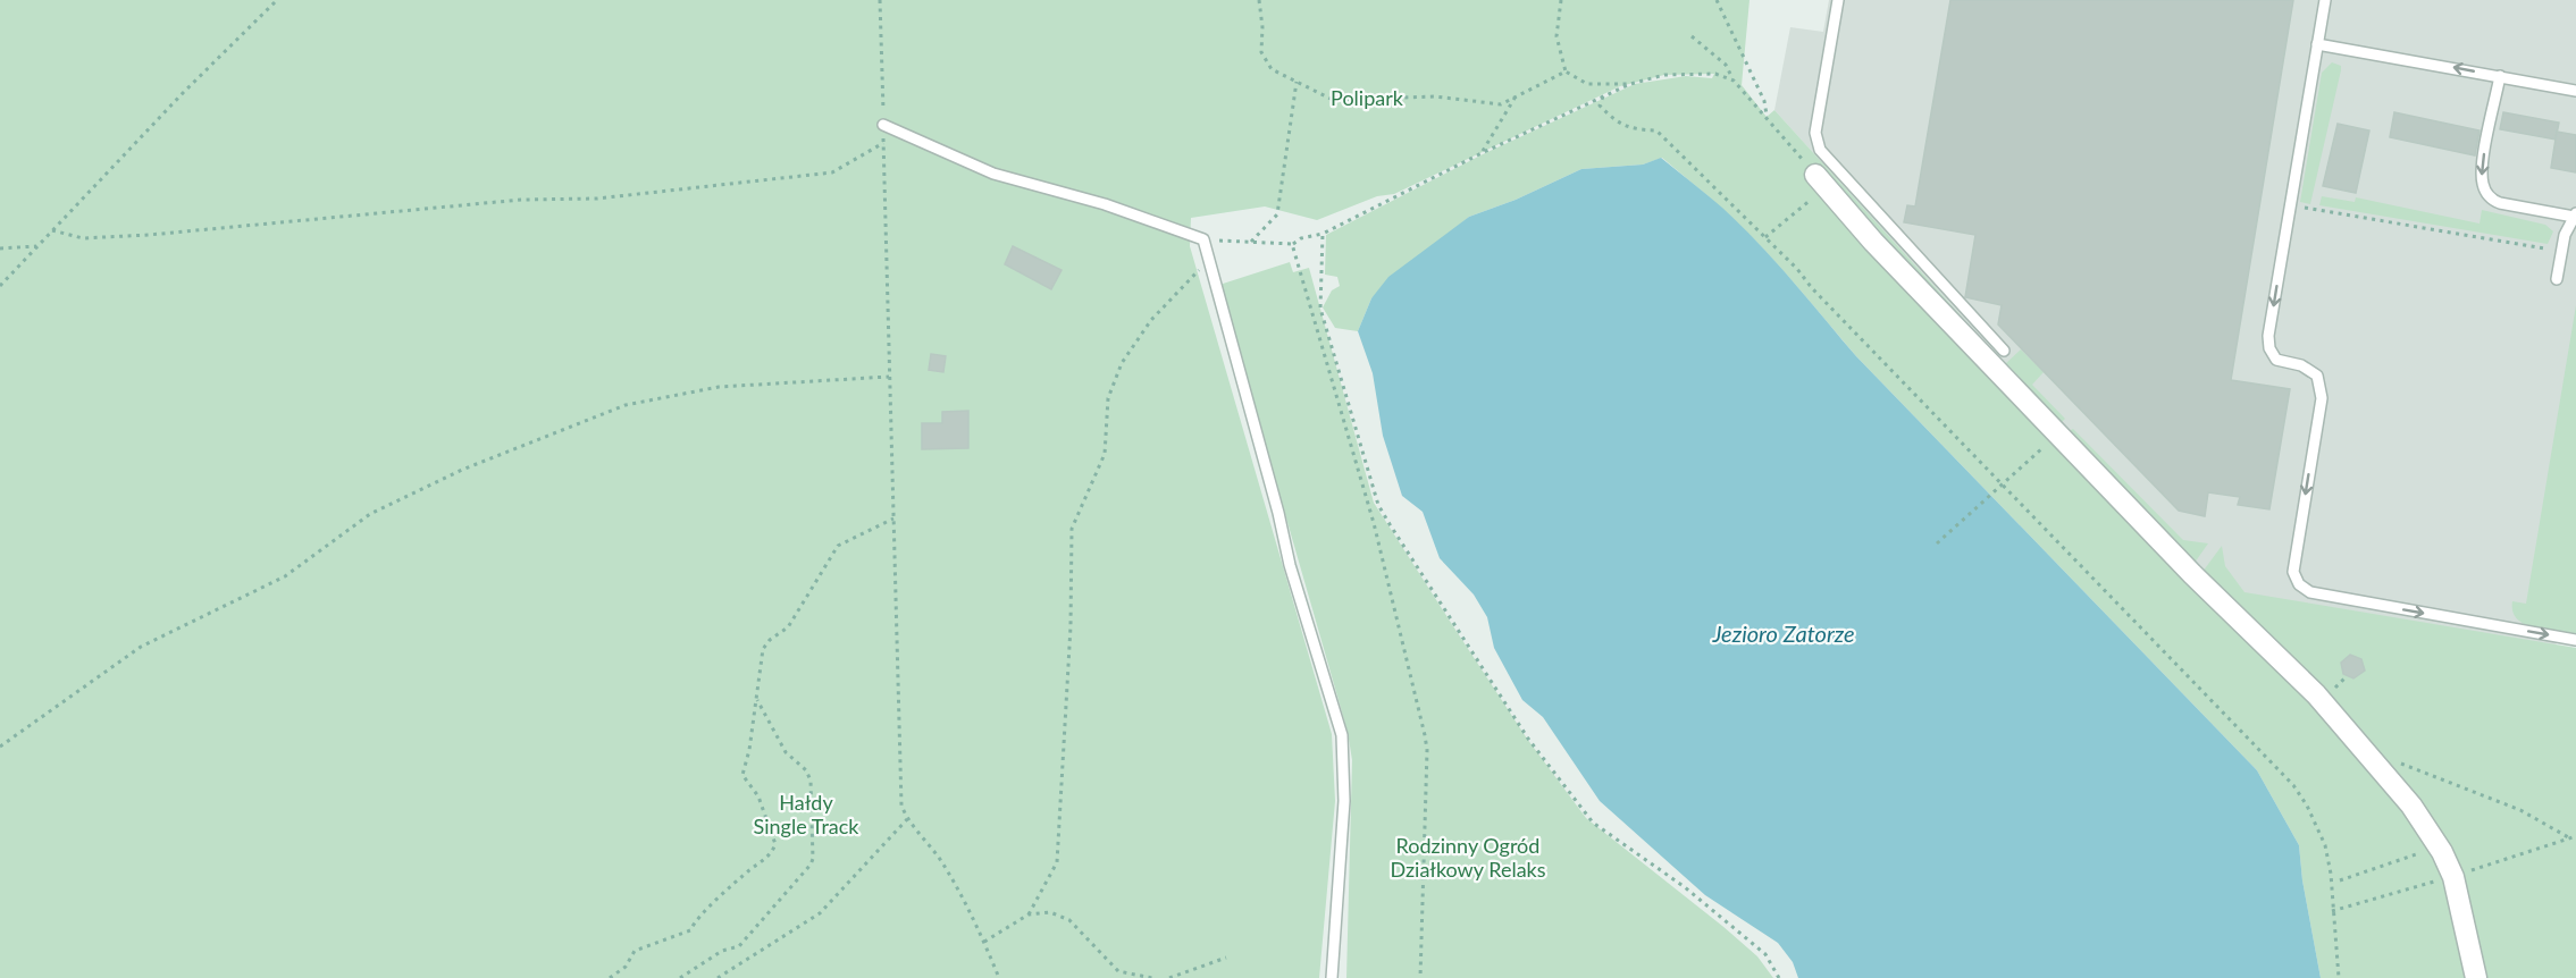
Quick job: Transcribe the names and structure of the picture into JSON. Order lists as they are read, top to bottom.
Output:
{
  "water": ["Jezioro Zatorze"],
  "parks": ["Polipark", "Hałdy Single Track", "Rodzinny Ogród Działkowy Relaks"]
}
